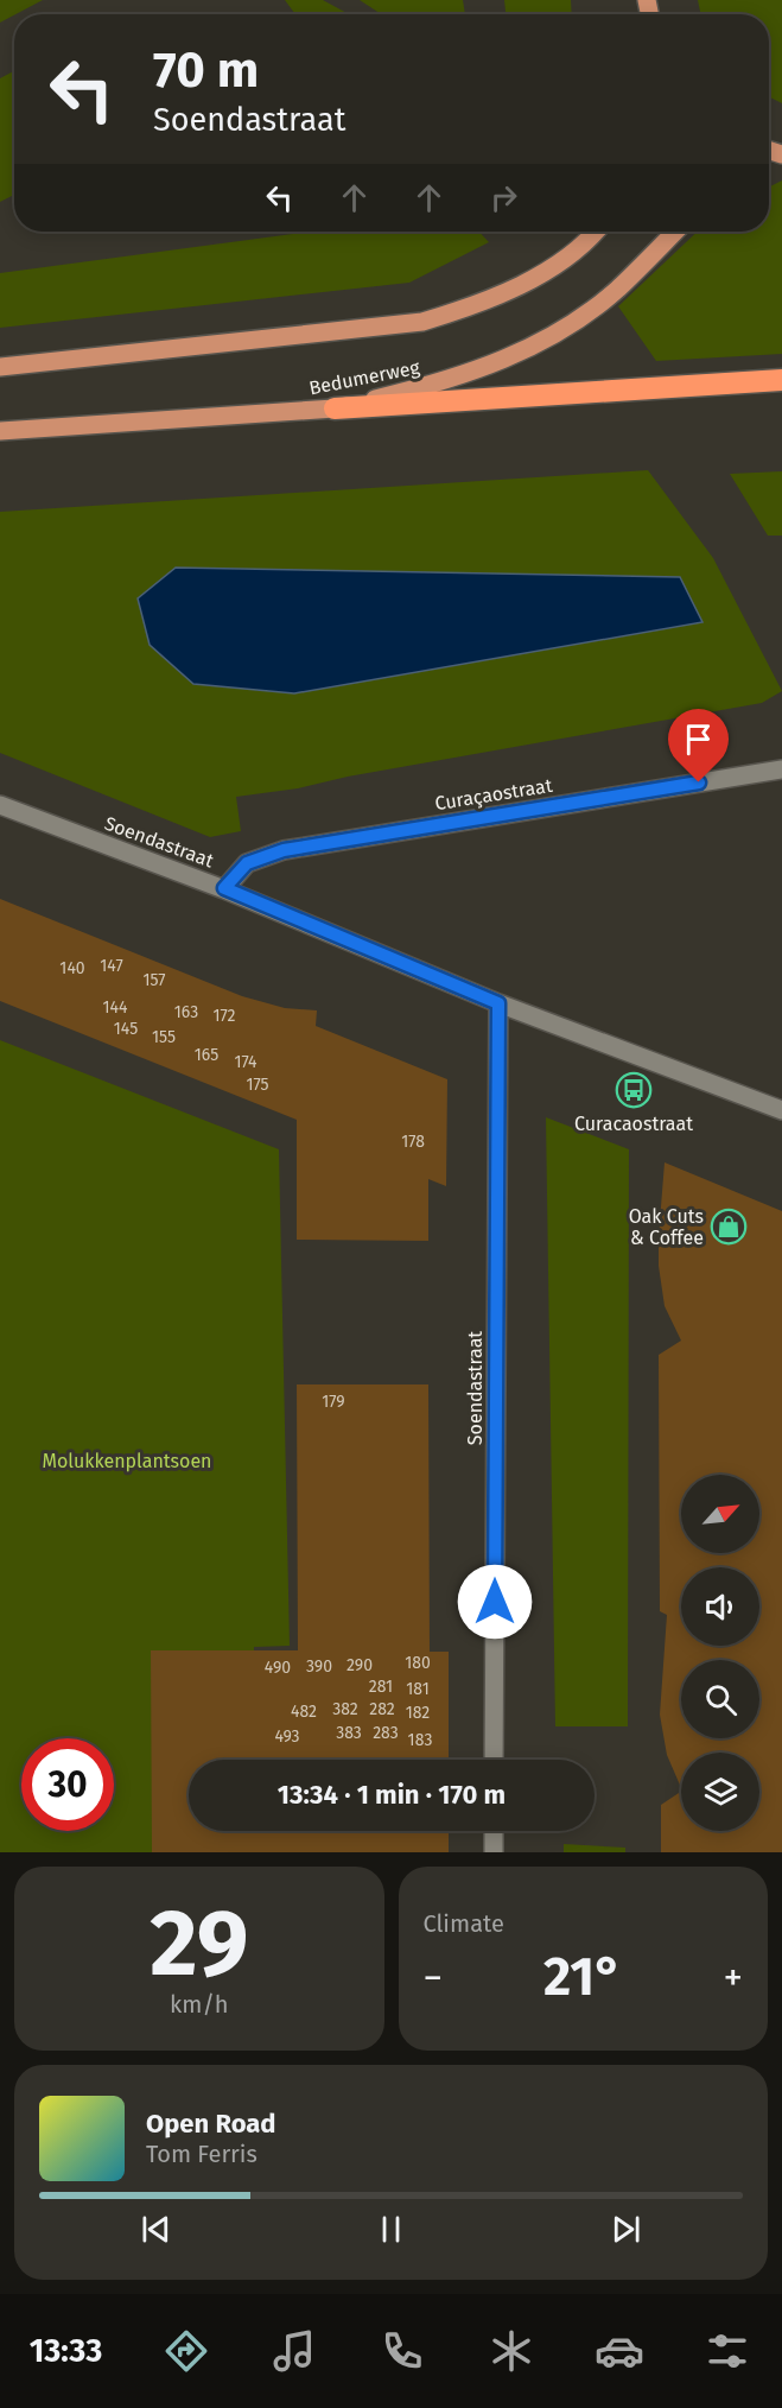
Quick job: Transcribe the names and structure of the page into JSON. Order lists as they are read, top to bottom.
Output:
{
  "streets": {
    "main road": ["Bedumerweg"],
    "street": ["Curaçaostraat", "Soendastraat"]
  },
  "crossings": [
    ["Curaçaostraat", "Soendastraat"]
  ],
  "parks": ["Molukkenplantsoen"],
  "places": {
    "bus stop": ["Curacaostraat"],
    "shop": ["Oak Cuts & Coffee"]
  },
  "house_numbers": [
    "147",
    "140",
    "157",
    "144",
    "163",
    "172",
    "145",
    "155",
    "165",
    "174",
    "175",
    "178",
    "179",
    "180",
    "290",
    "390",
    "490",
    "281",
    "181",
    "382",
    "282",
    "482",
    "182",
    "383",
    "283",
    "493",
    "183"
  ],
  "north": "top right",
  "page": {
    "turn": ["70 m", "Soendastraat"],
    "limit": "30",
    "trip": "13:34 · 1 min · 170 m",
    "tile": [
      ["29", "km/h"],
      "Climate"
    ],
    "heat": ["−", "21°", "+"],
    "song": ["Open Road", "Tom Ferris"],
    "tabs": "13:33"
  }
}
